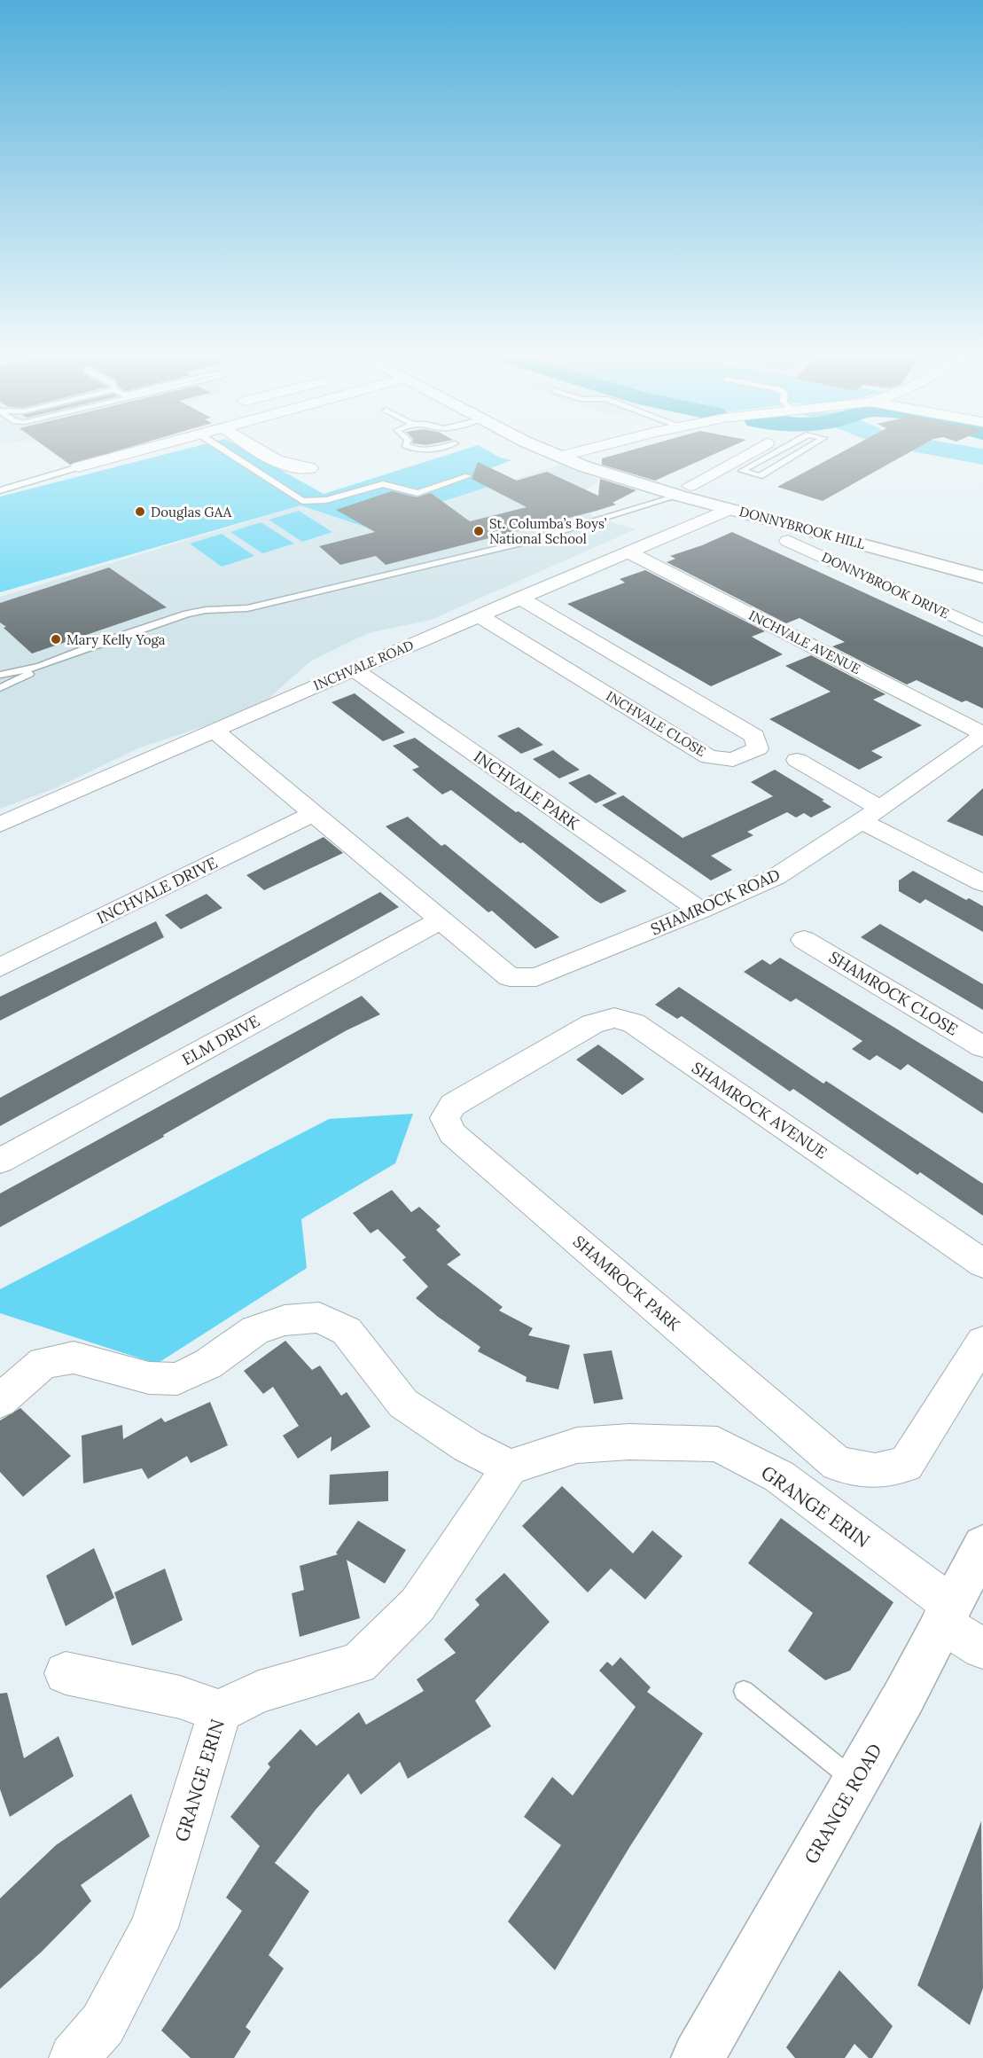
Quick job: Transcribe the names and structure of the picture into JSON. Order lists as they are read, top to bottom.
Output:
{
  "streets": {
    "main road": ["DONNYBROOK HILL", "GRANGE ROAD"],
    "street": [
      "DONNYBROOK DRIVE",
      "INCHVALE AVENUE",
      "INCHVALE ROAD",
      "INCHVALE CLOSE",
      "INCHVALE PARK",
      "INCHVALE DRIVE",
      "SHAMROCK ROAD",
      "SHAMROCK CLOSE",
      "ELM DRIVE",
      "SHAMROCK AVENUE",
      "SHAMROCK PARK",
      "GRANGE ERIN"
    ]
  },
  "crossings": [
    ["DONNYBROOK HILL", "INCHVALE ROAD"],
    ["INCHVALE AVENUE", "INCHVALE ROAD"],
    ["INCHVALE AVENUE", "SHAMROCK ROAD"],
    ["INCHVALE ROAD", "INCHVALE CLOSE"],
    ["INCHVALE ROAD", "INCHVALE PARK"],
    ["INCHVALE PARK", "SHAMROCK ROAD"],
    ["SHAMROCK ROAD", "ELM DRIVE"],
    ["SHAMROCK AVENUE", "SHAMROCK PARK"],
    ["GRANGE ERIN", "GRANGE ROAD"]
  ],
  "places": ["Douglas GAA", "St. Columba’s Boys’ National School", "Mary Kelly Yoga"]
}
